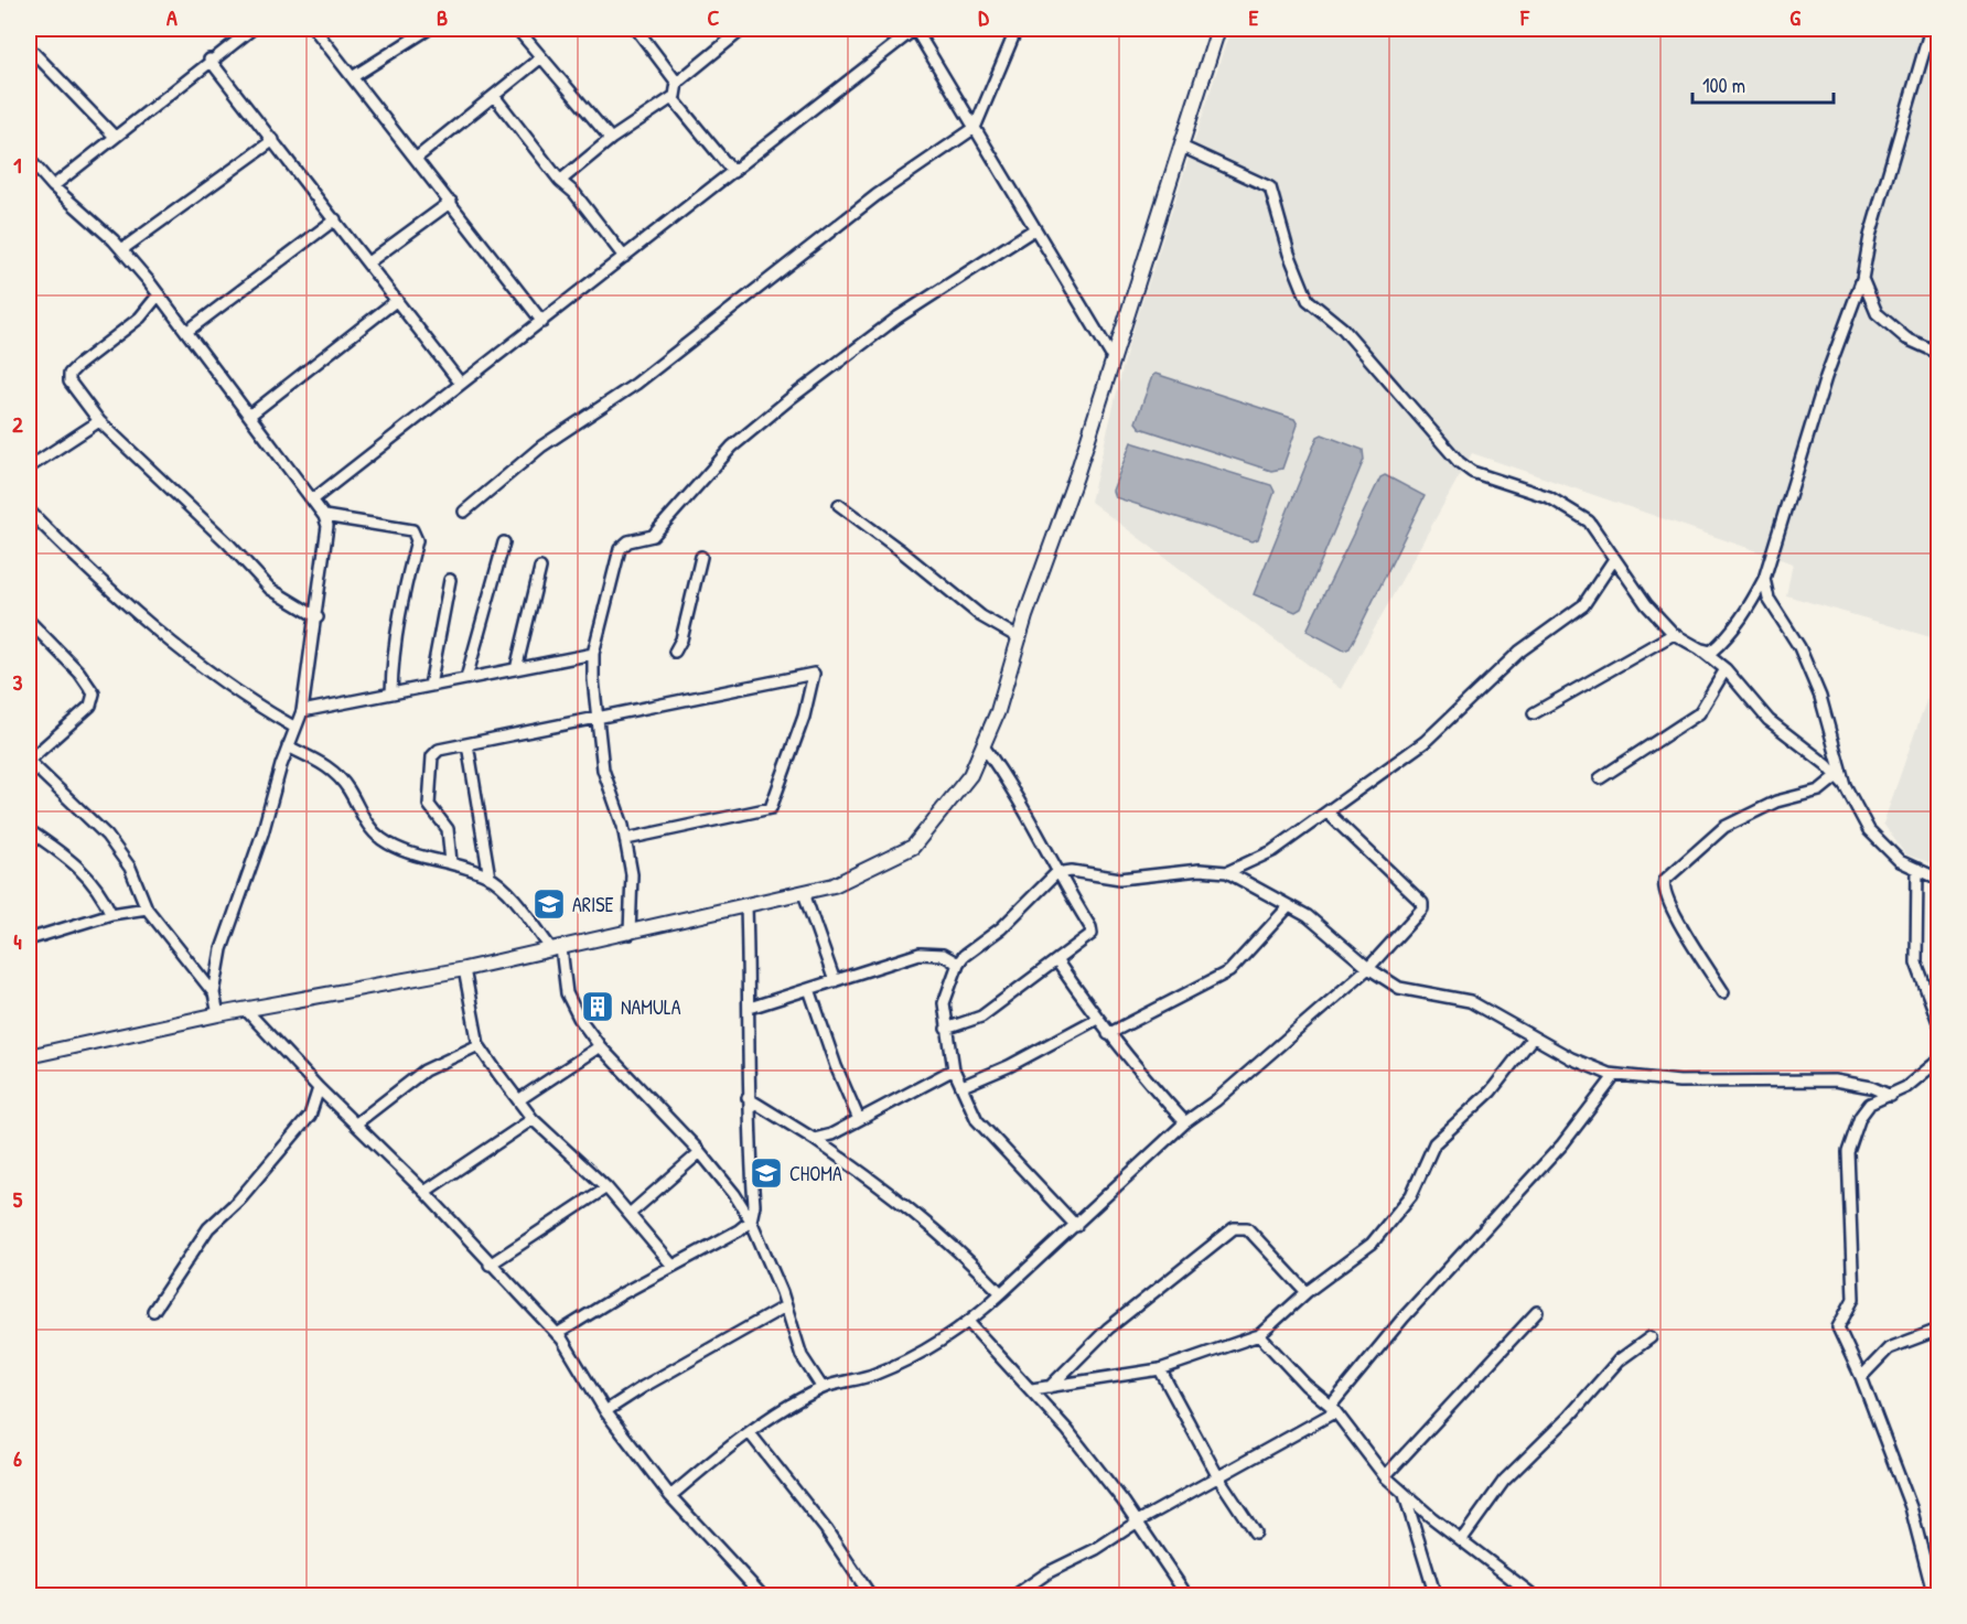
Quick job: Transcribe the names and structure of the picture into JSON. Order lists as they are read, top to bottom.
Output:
{
  "places": {
    "school or university": ["ARISE", "CHOMA"],
    "building": ["NAMULA"]
  },
  "scale_bar": "100 m",
  "grid": {
    "columns": [
      "A",
      "B",
      "C",
      "D",
      "E",
      "F",
      "G"
    ],
    "rows": [
      "1",
      "2",
      "3",
      "4",
      "5",
      "6"
    ]
  }
}
